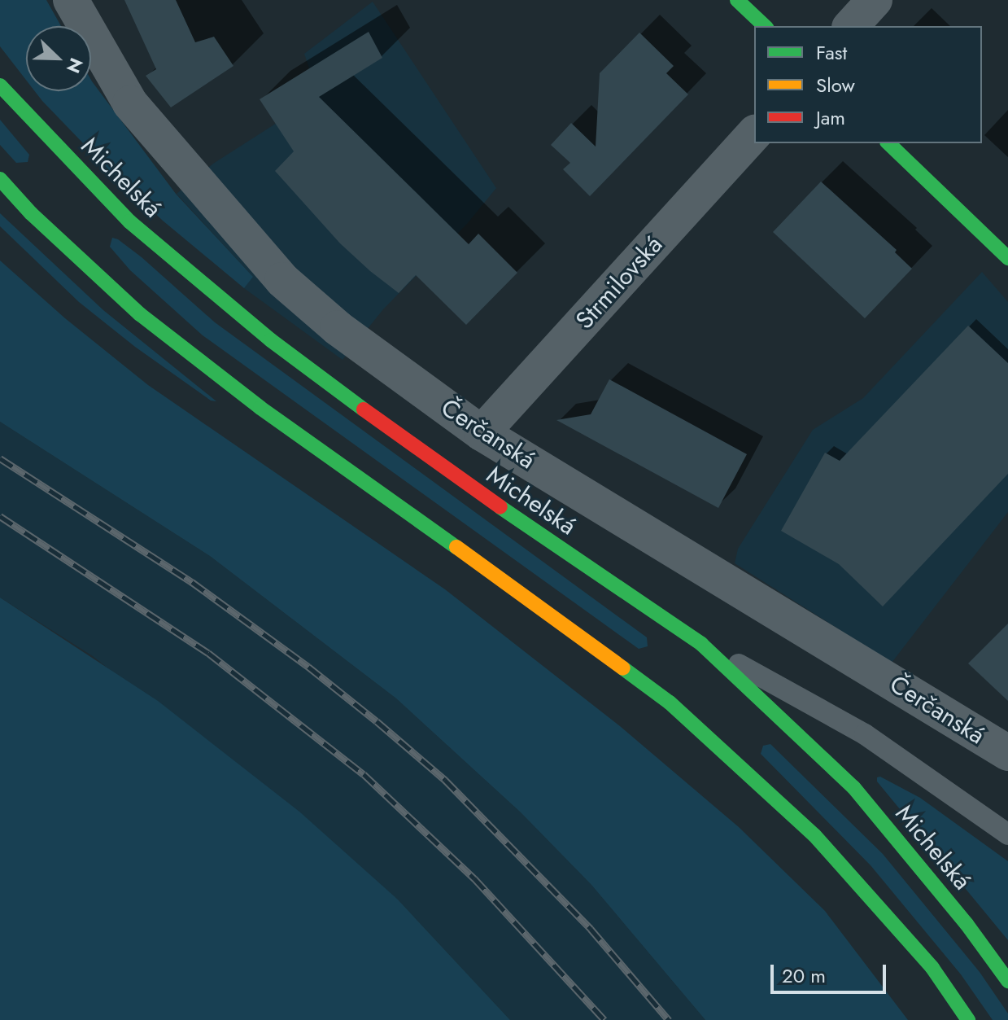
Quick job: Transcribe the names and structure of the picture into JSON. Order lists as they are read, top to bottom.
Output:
{
  "streets": {
    "main road": ["Michelská"],
    "street": ["Strmilovská", "Čerčanská"]
  },
  "crossings": [
    ["Strmilovská", "Čerčanská"]
  ],
  "legend": ["Fast", "Slow", "Jam"],
  "scale_bar": "20 m",
  "north": "bottom right"
}
